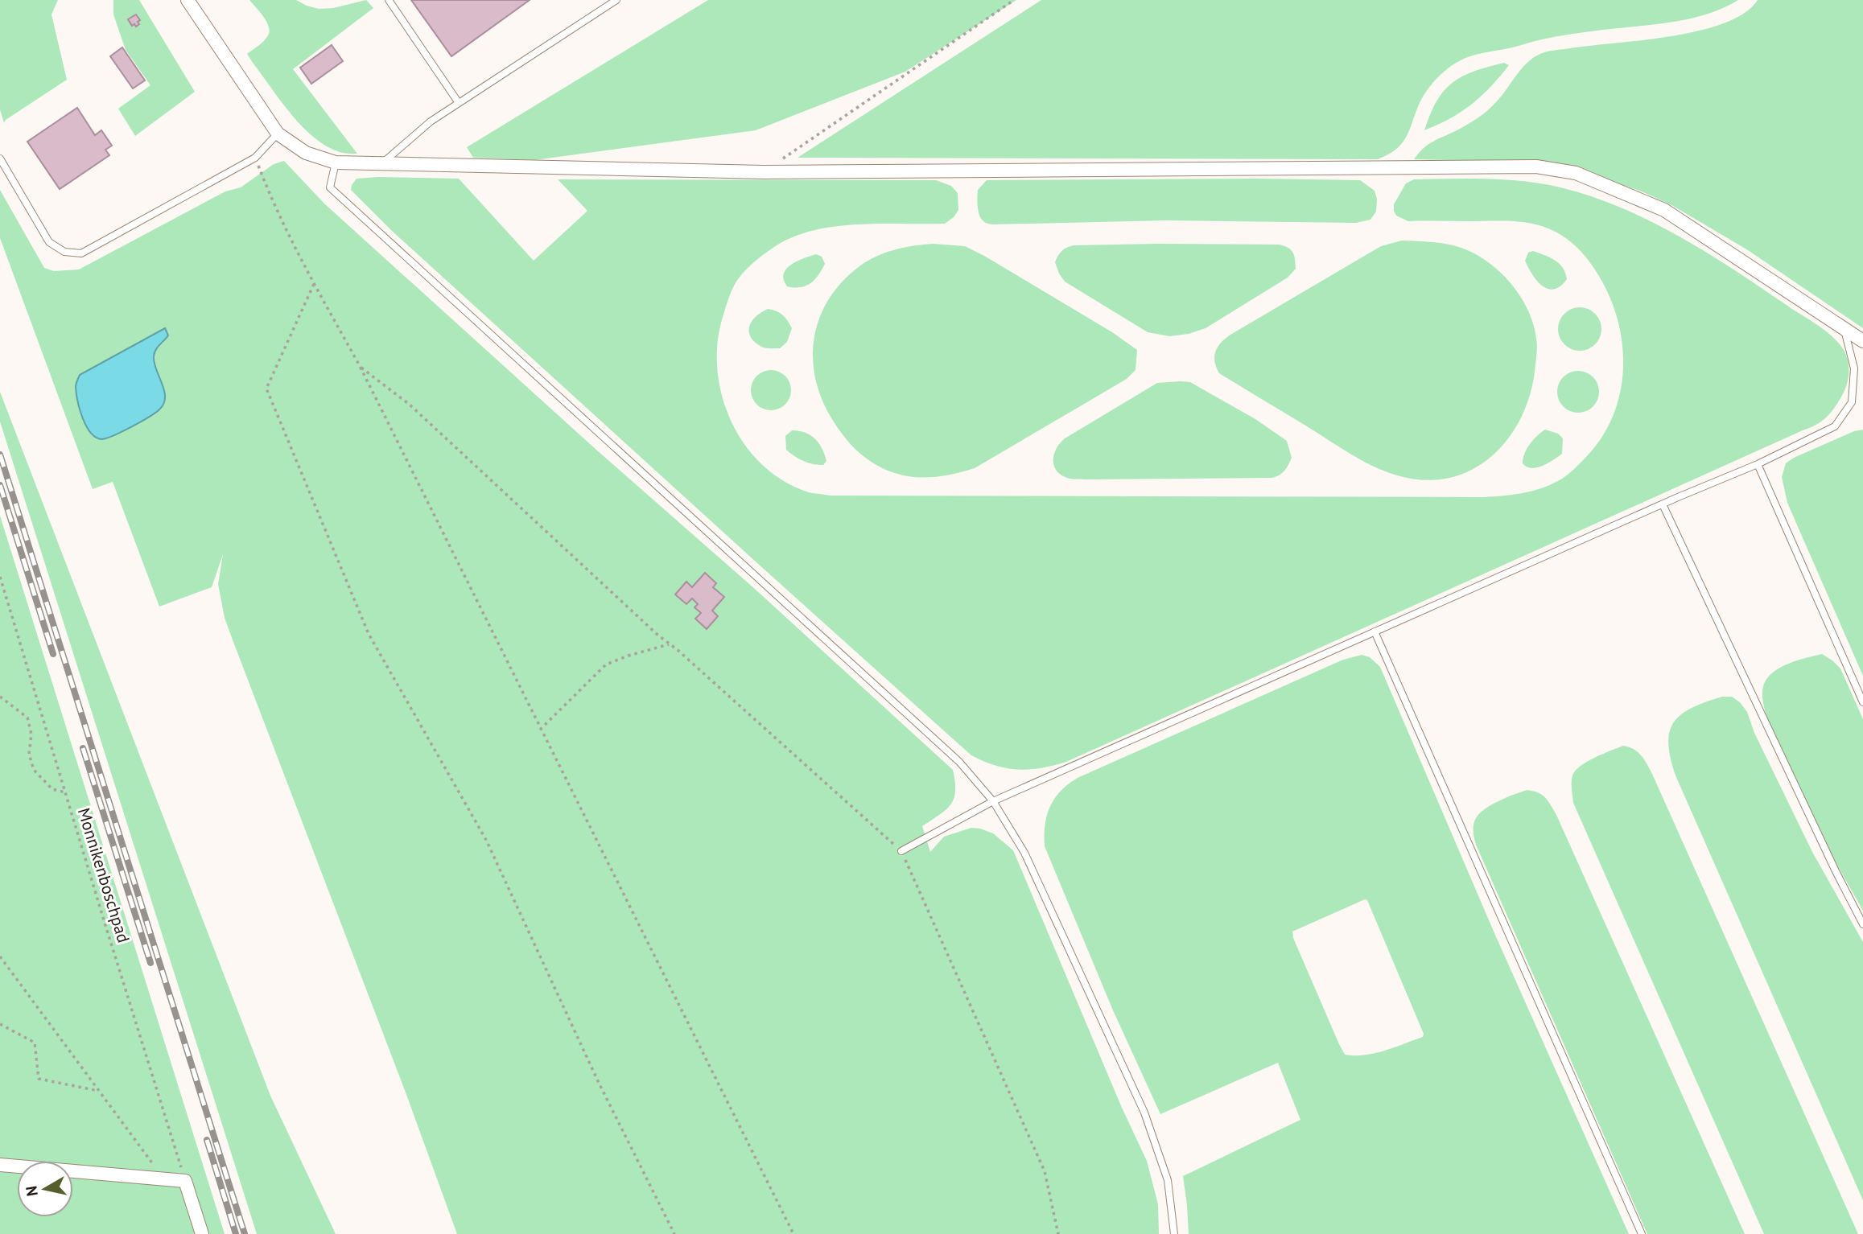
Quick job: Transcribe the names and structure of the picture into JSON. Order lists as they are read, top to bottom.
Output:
{
  "streets": {
    "path": ["Monnikenboschpad"]
  },
  "north": "left"
}
